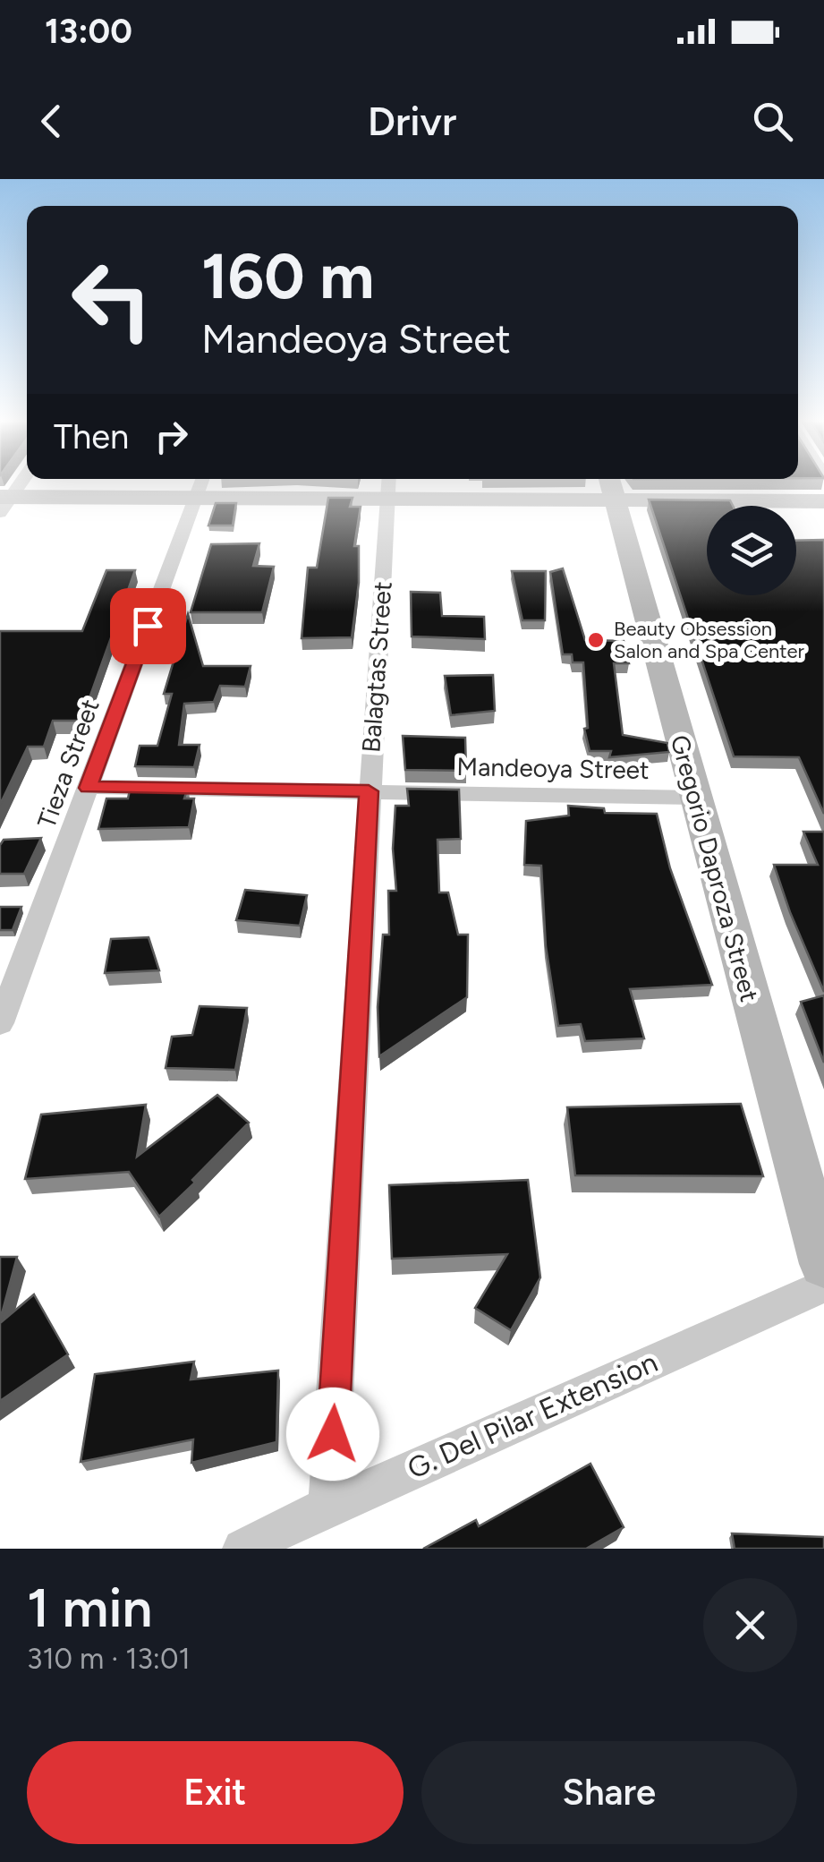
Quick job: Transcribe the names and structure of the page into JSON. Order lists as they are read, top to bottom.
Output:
{
  "streets": {
    "street": [
      "Balagtas Street",
      "Tieza Street",
      "Mandeoya Street",
      "Gregorio Daproza Street",
      "G. Del Pilar Extension"
    ]
  },
  "crossings": [
    ["Balagtas Street", "Mandeoya Street"],
    ["Balagtas Street", "G. Del Pilar Extension"],
    ["Tieza Street", "Mandeoya Street"],
    ["Mandeoya Street", "Gregorio Daproza Street"]
  ],
  "places": ["Beauty Obsession Salon and Spa Center"],
  "page": {
    "status": "13:00",
    "header": "Drivr",
    "turn": ["160 m", "Mandeoya Street"],
    "then": "Then",
    "heading": ["1 min", "310 m · 13:01"],
    "buttons": ["Exit", "Share"]
  }
}
